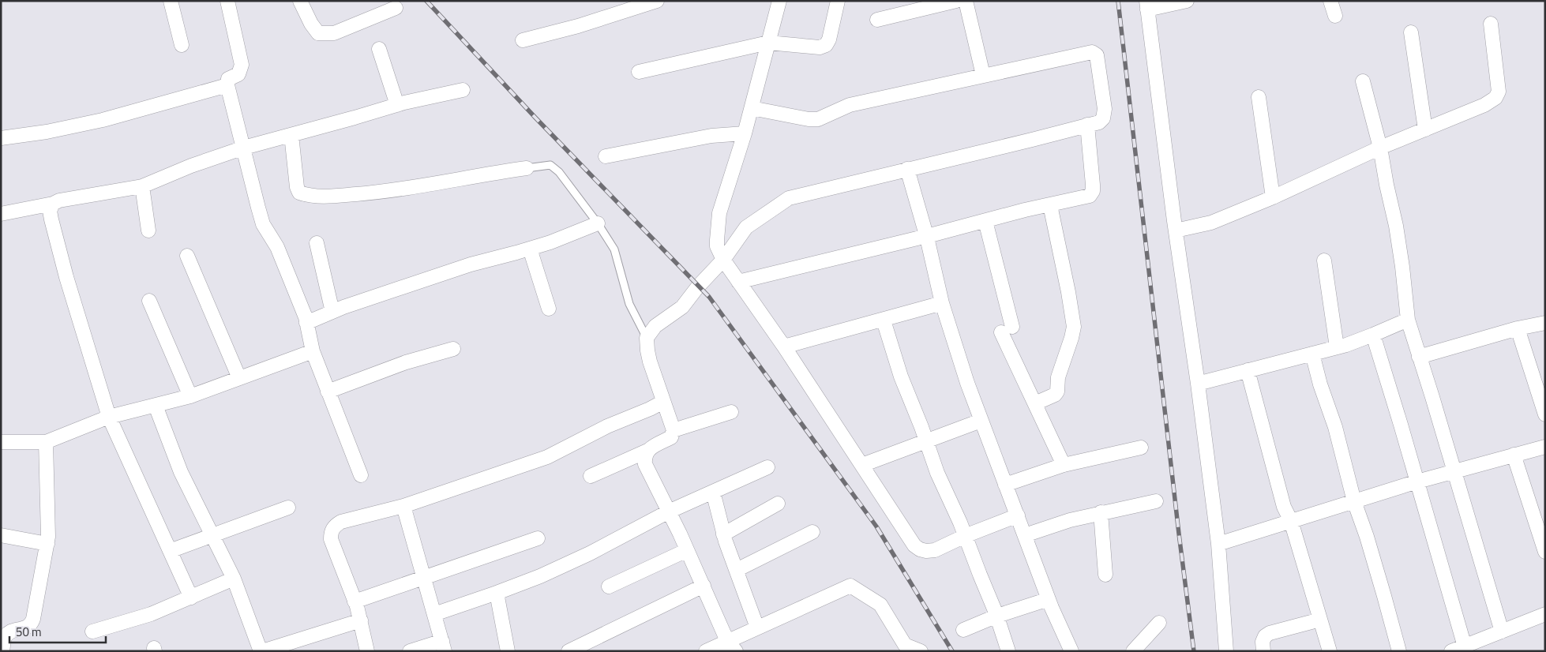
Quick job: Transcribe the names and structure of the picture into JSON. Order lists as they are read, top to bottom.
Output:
{
  "scale_bar": "50 m"
}
